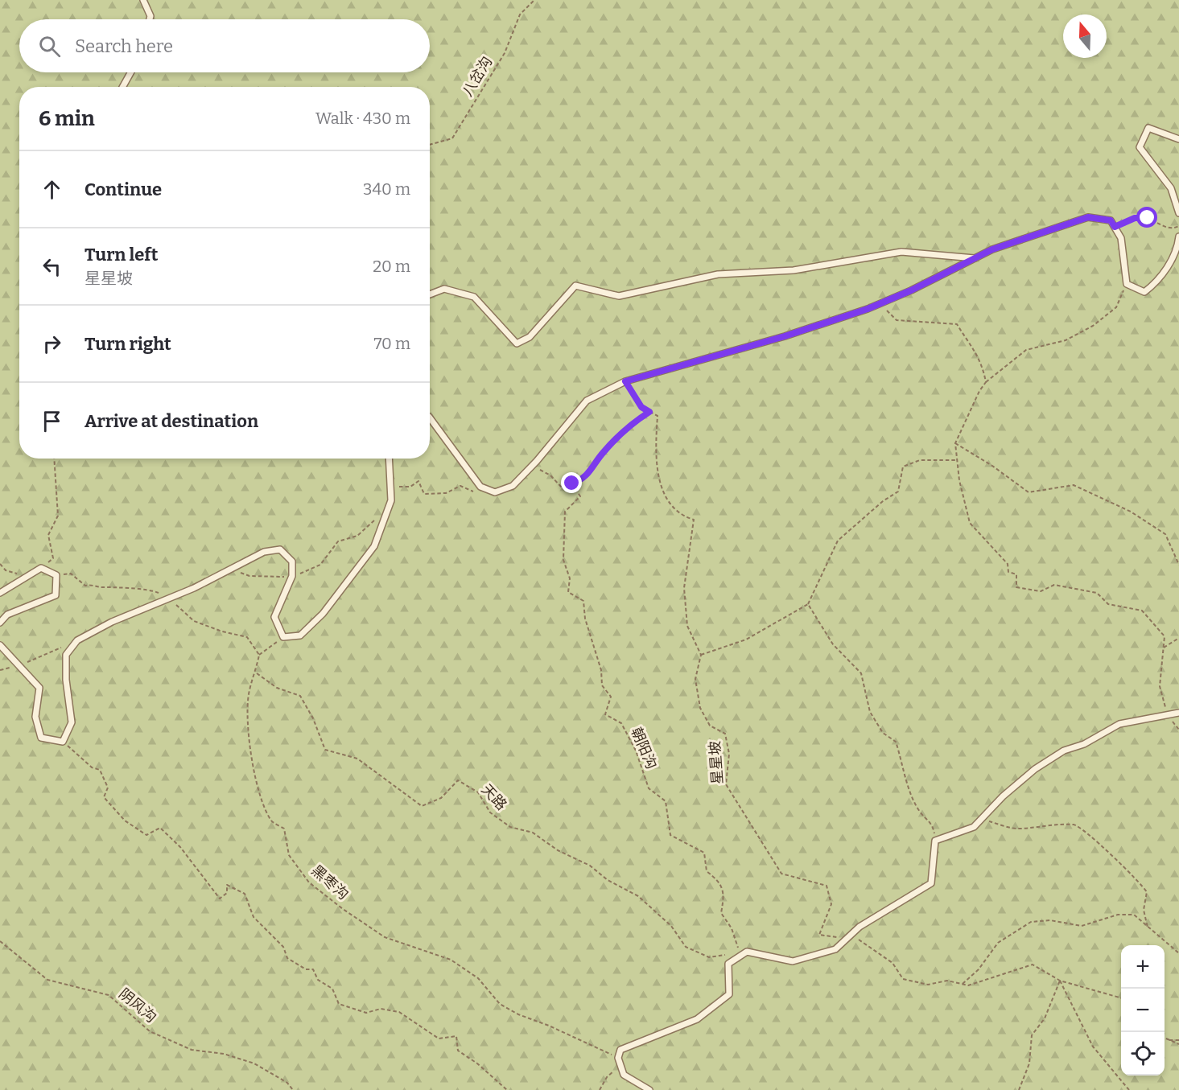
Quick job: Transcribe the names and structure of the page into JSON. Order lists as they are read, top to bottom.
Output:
{
  "streets": {
    "path": [
      "八岔沟",
      "朝阳沟",
      "星星坡",
      "天路",
      "黑枣沟",
      "阴风沟"
    ]
  },
  "crossings": [
    ["朝阳沟", "天路"],
    ["天路", "黑枣沟"]
  ],
  "north": "top",
  "page": {
    "search": "Search here",
    "heading": ["6 min", "Walk · 430 m"],
    "list": [
      ["Continue", "340 m"],
      ["Turn left", "星星坡", "20 m"],
      ["Turn right", "70 m"],
      "Arrive at destination"
    ],
    "map_buttons": ["+", "−"]
  }
}
